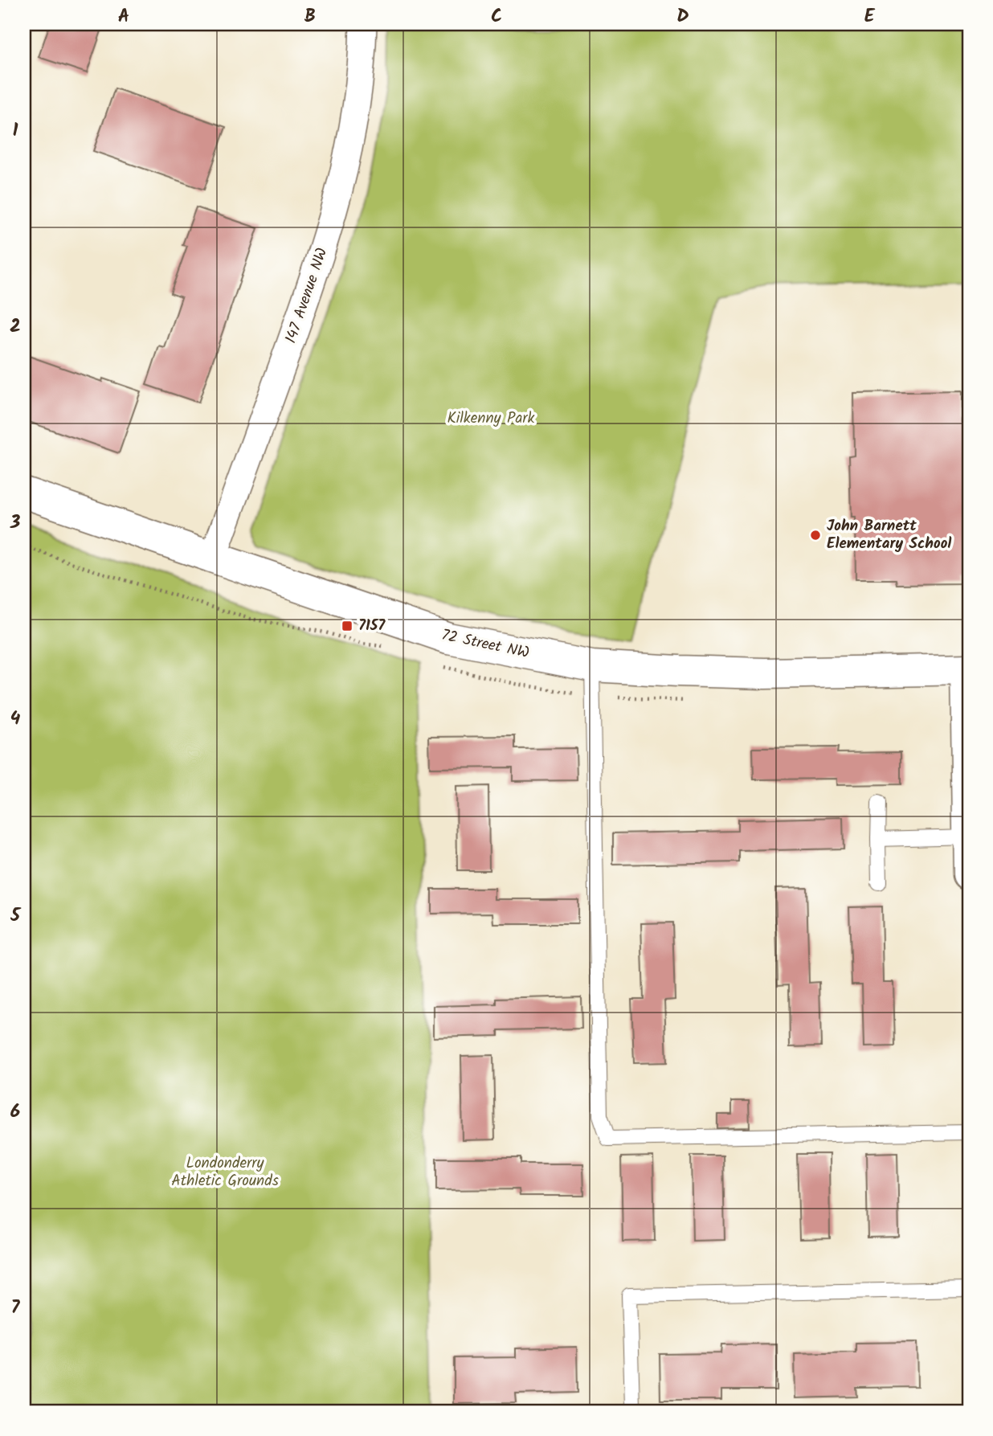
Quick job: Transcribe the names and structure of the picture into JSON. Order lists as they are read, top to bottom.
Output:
{
  "streets": {
    "street": ["147 Avenue NW", "72 Street NW"]
  },
  "crossings": [
    ["147 Avenue NW", "72 Street NW"]
  ],
  "parks": ["Kilkenny Park", "Londonderry Athletic Grounds"],
  "places": {
    "other": ["John Barnett Elementary School"],
    "transit": ["7157"]
  },
  "grid": {
    "columns": [
      "A",
      "B",
      "C",
      "D",
      "E"
    ],
    "rows": [
      "1",
      "2",
      "3",
      "4",
      "5",
      "6",
      "7"
    ]
  }
}
